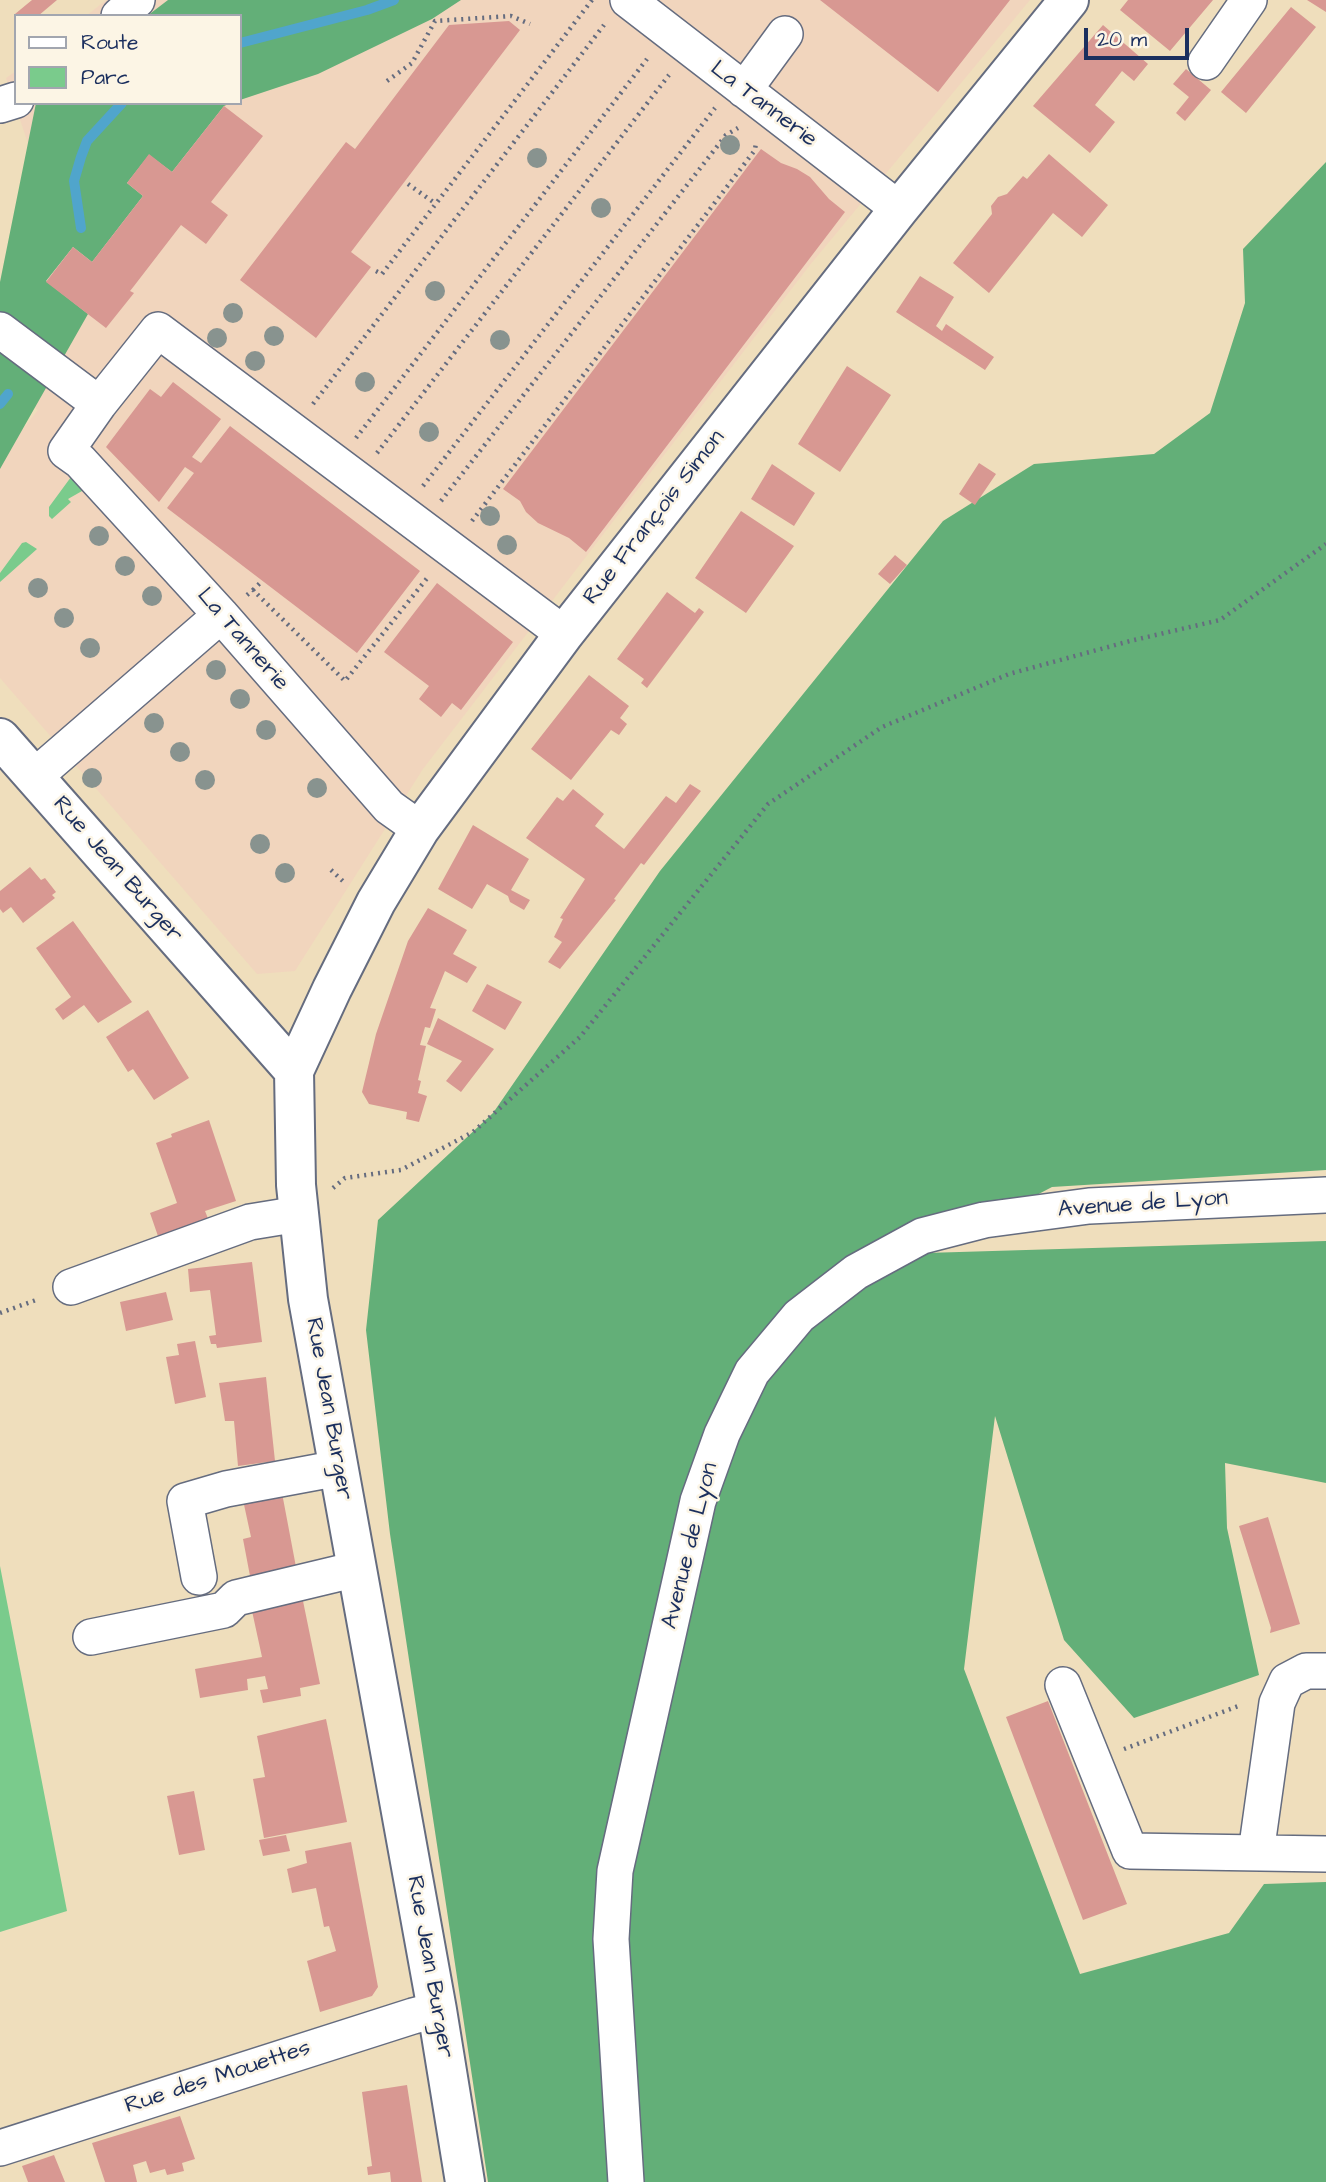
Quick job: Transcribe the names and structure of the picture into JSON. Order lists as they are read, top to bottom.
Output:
{
  "streets": {
    "main road": ["Rue François Simon", "Rue Jean Burger"],
    "street": ["La Tannerie", "Avenue de Lyon", "Rue des Mouettes"]
  },
  "crossings": [
    ["La Tannerie", "Rue François Simon"],
    ["Rue François Simon", "Rue Jean Burger"],
    ["Rue Jean Burger", "Rue des Mouettes"]
  ],
  "legend": ["Route", "Parc"],
  "scale_bar": "20 m"
}
